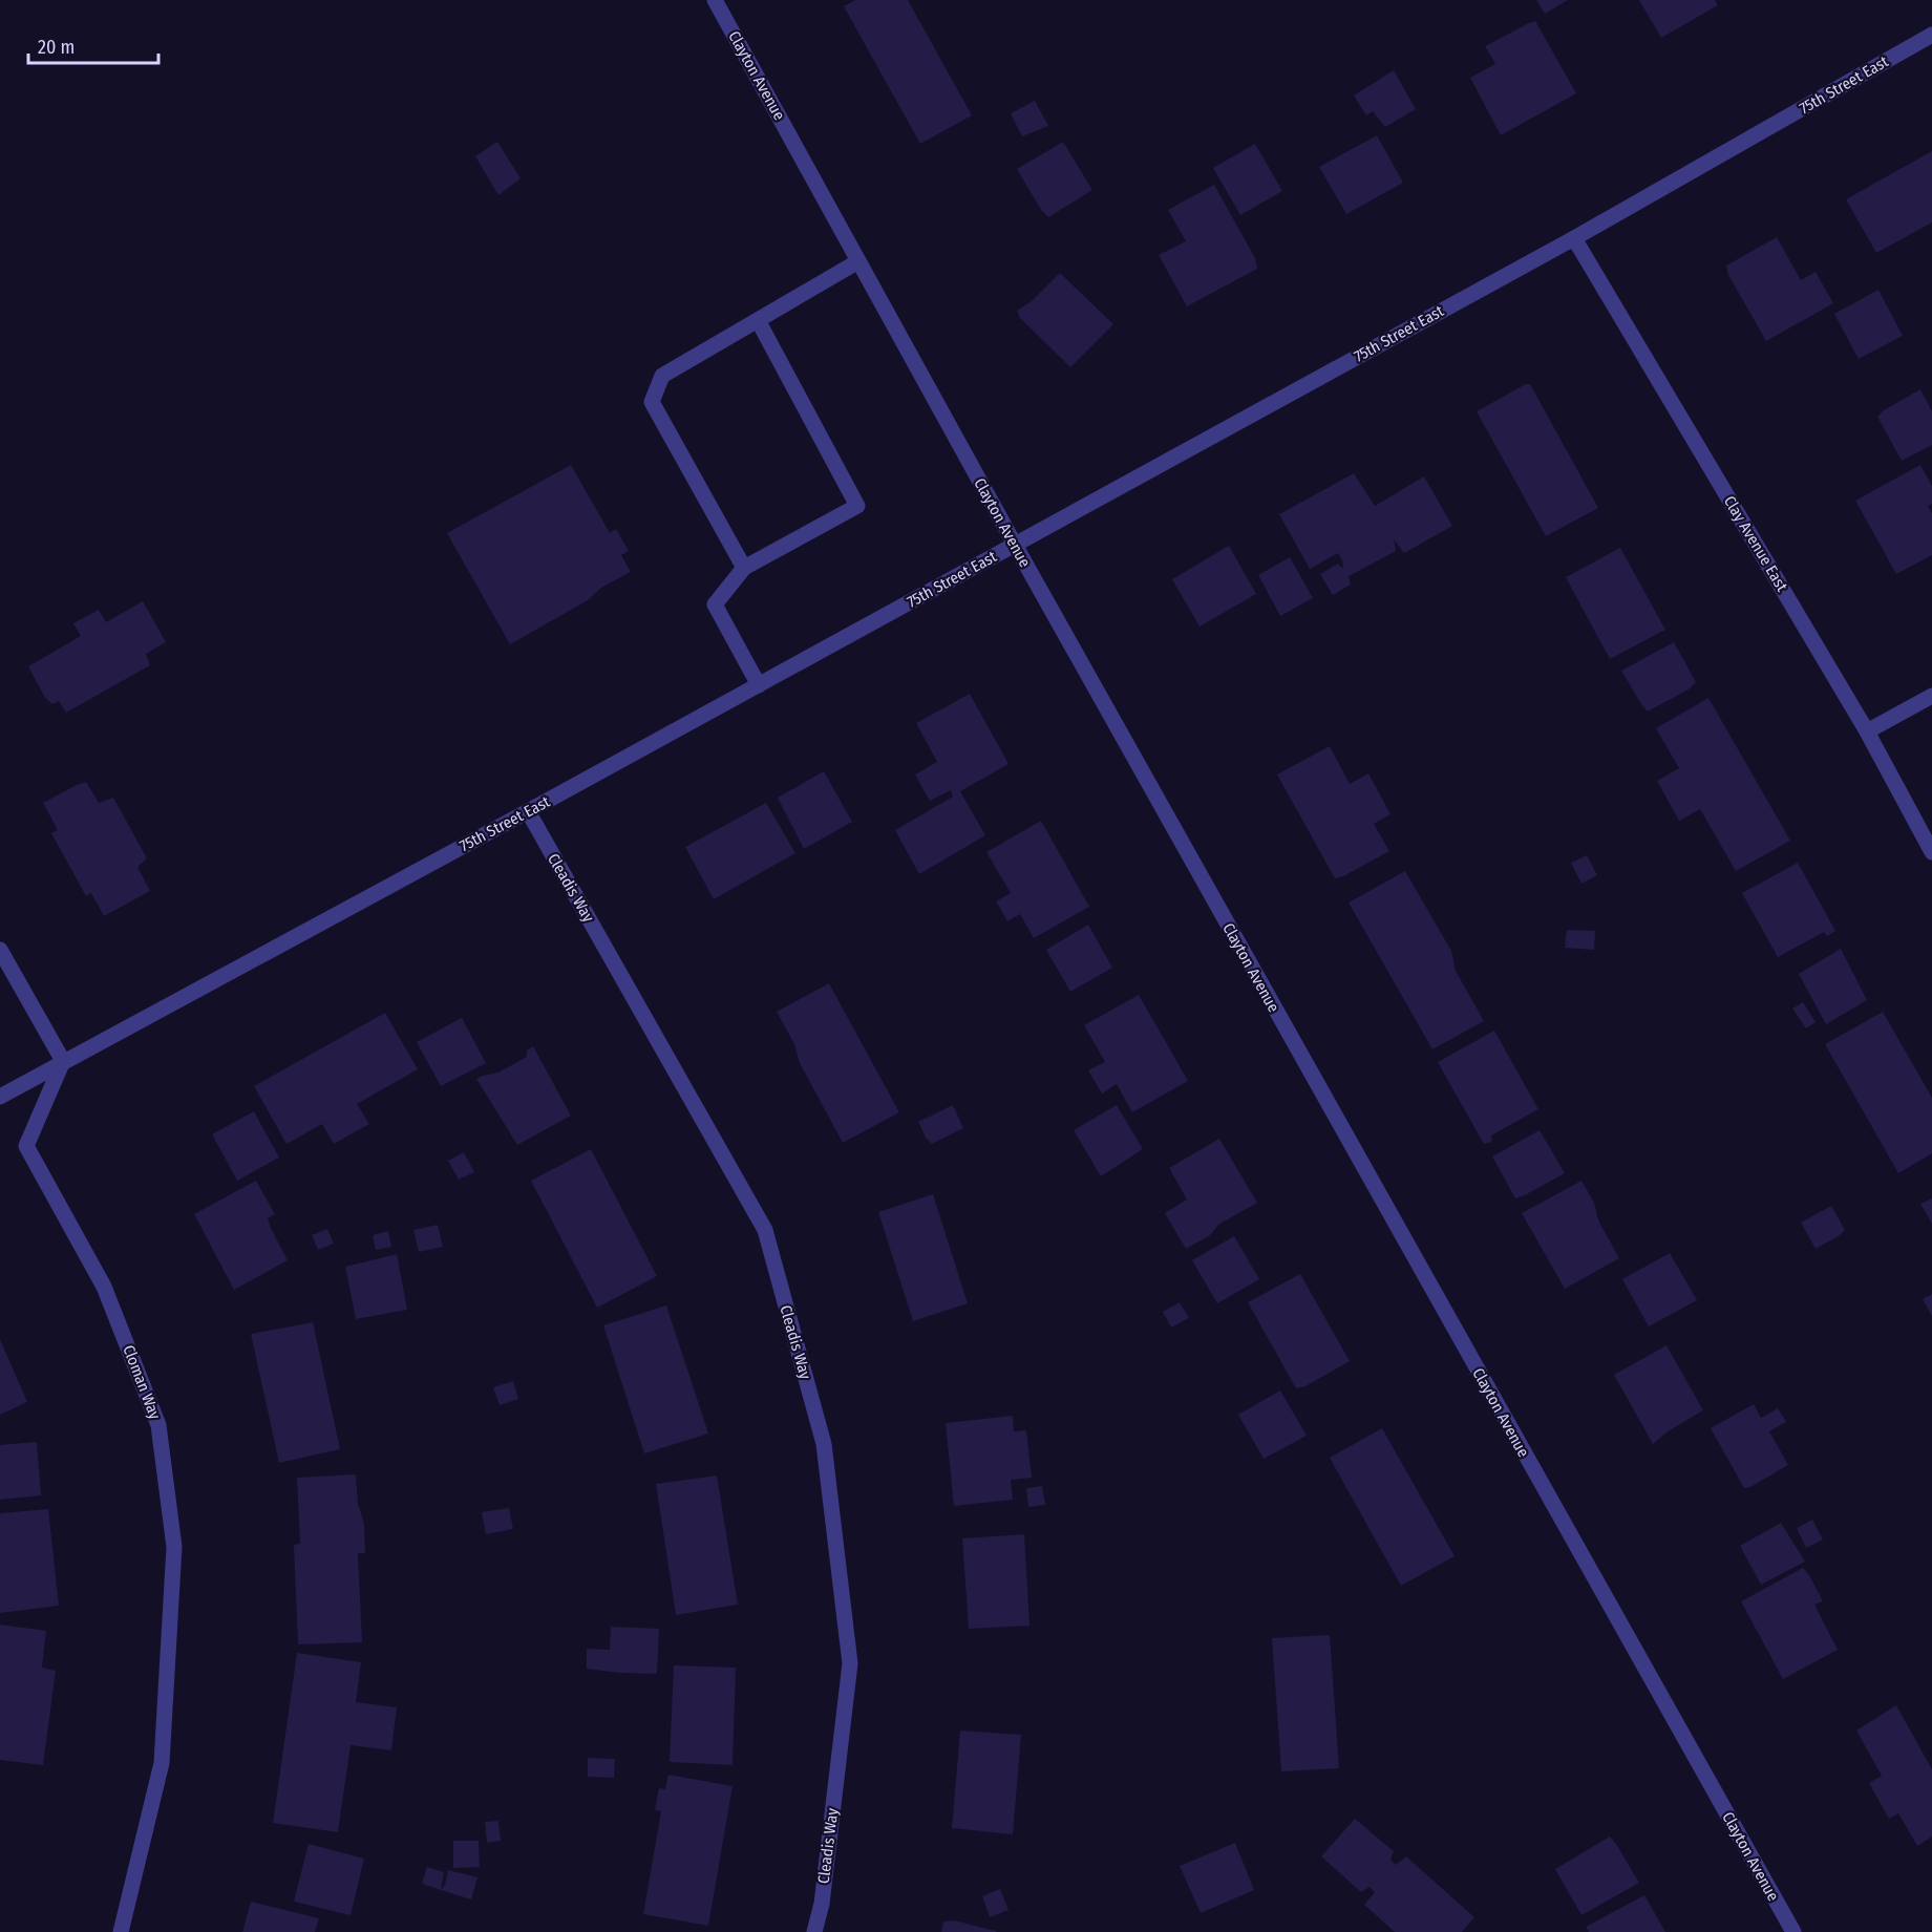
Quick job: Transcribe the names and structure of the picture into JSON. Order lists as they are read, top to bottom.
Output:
{
  "streets": {
    "street": [
      "Clayton Avenue",
      "75th Street East",
      "Clay Avenue East",
      "Cleadis Way",
      "Cloman Way"
    ]
  },
  "crossings": [
    ["Clayton Avenue", "75th Street East"],
    ["75th Street East", "Clay Avenue East"],
    ["75th Street East", "Cleadis Way"],
    ["75th Street East", "Cloman Way"]
  ],
  "scale_bar": "20 m"
}
